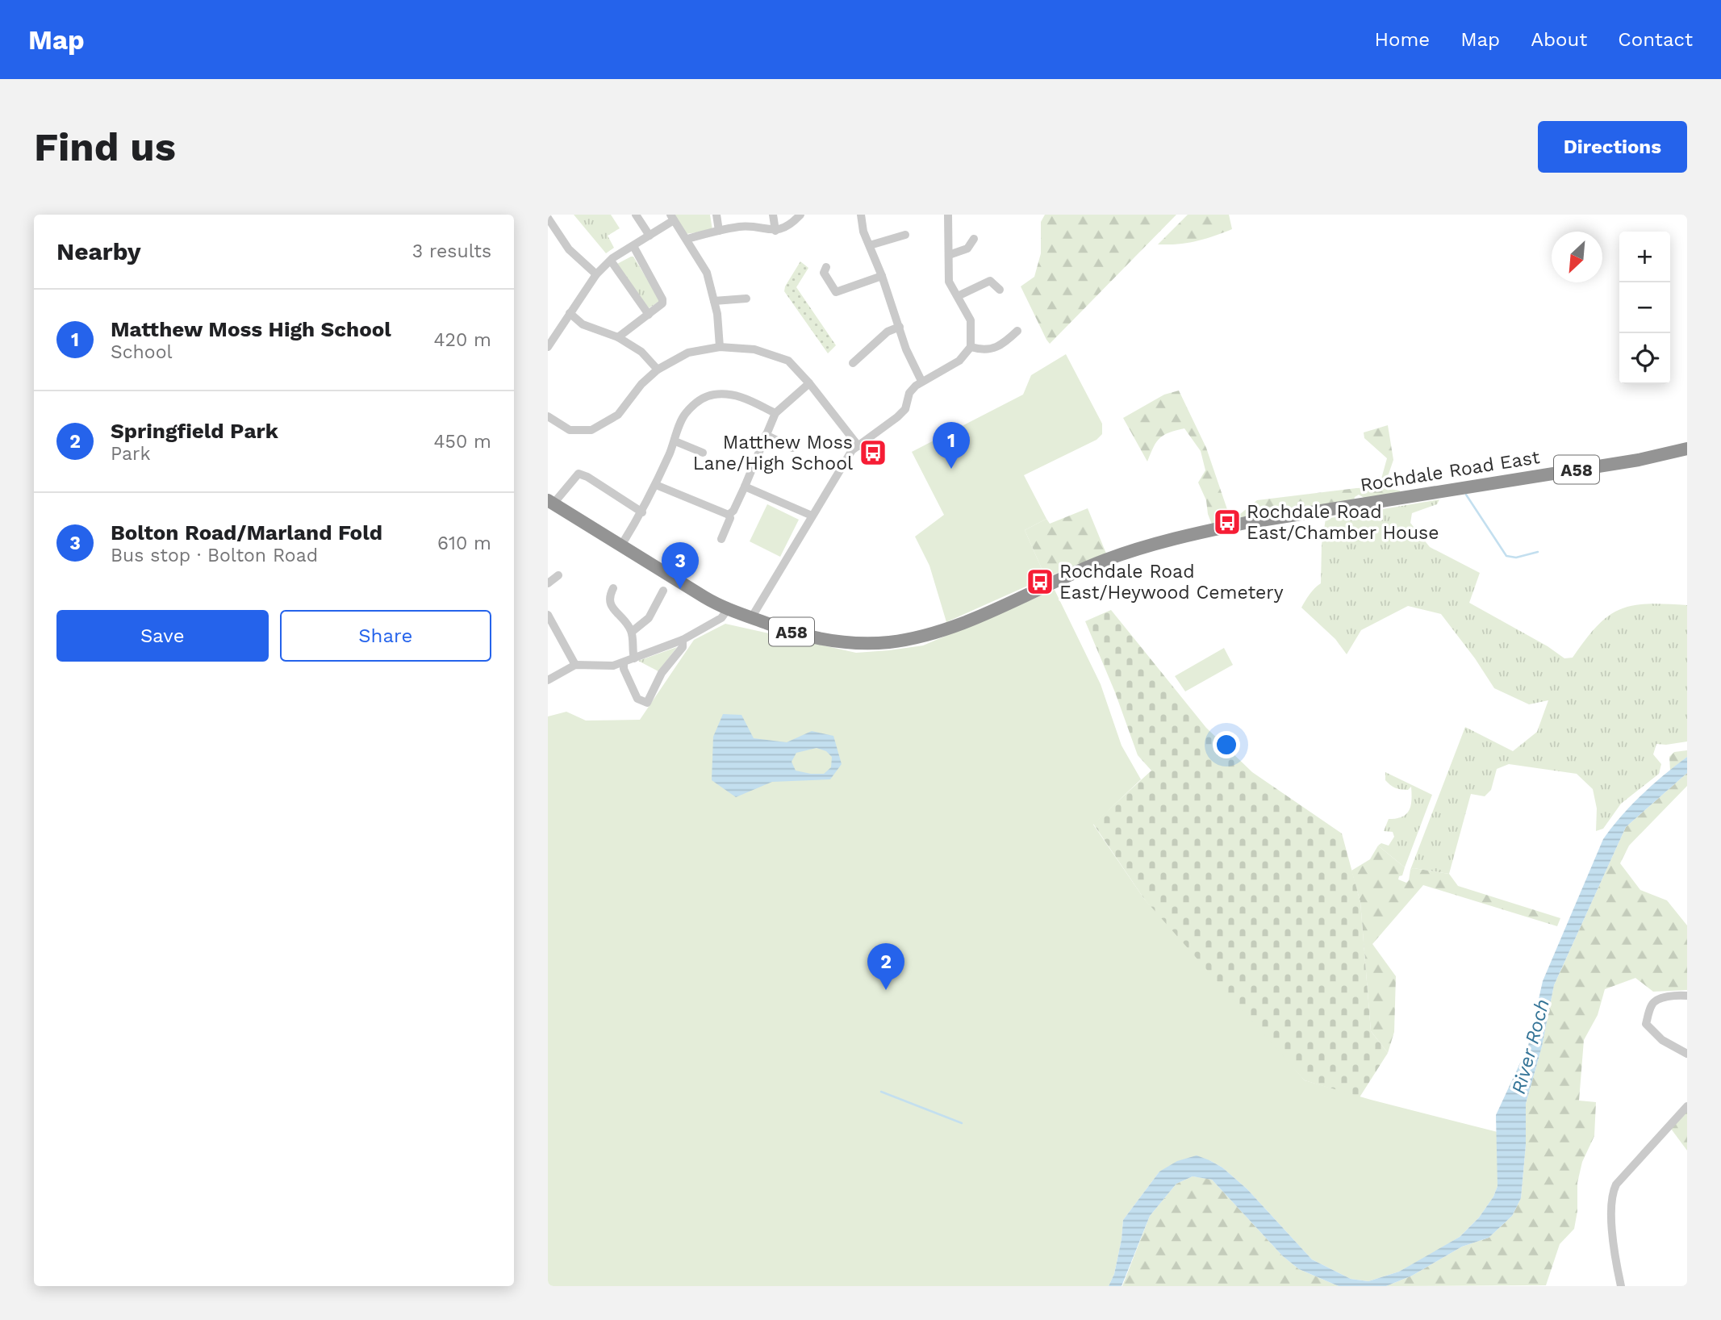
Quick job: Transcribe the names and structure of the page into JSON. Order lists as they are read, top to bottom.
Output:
{
  "streets": {
    "highway": ["A58", "Rochdale Road East"]
  },
  "crossings": [
    ["A58", "Rochdale Road East"]
  ],
  "water": ["River Roch"],
  "places": {
    "bus stop": ["Matthew Moss Lane/High School", "Rochdale Road East/Chamber House", "Rochdale Road East/Heywood Cemetery"]
  },
  "north": "bottom left",
  "page": {
    "header": "Map",
    "nav": [
      "Home",
      "Map",
      "About",
      "Contact"
    ],
    "buttons": [
      "Directions",
      ["Save", "Share"]
    ],
    "title": "Find us",
    "heading": ["Nearby", "3 results"],
    "map_buttons": ["+", "−"],
    "list": [
      {
        "mark": "1",
        "name": "Matthew Moss High School",
        "note": "School",
        "value": "420 m"
      },
      {
        "mark": "2",
        "name": "Springfield Park",
        "note": "Park",
        "value": "450 m"
      },
      {
        "mark": "3",
        "name": "Bolton Road/Marland Fold",
        "note": "Bus stop · Bolton Road",
        "value": "610 m"
      }
    ],
    "pins": ["1", "3", "2"]
  }
}
